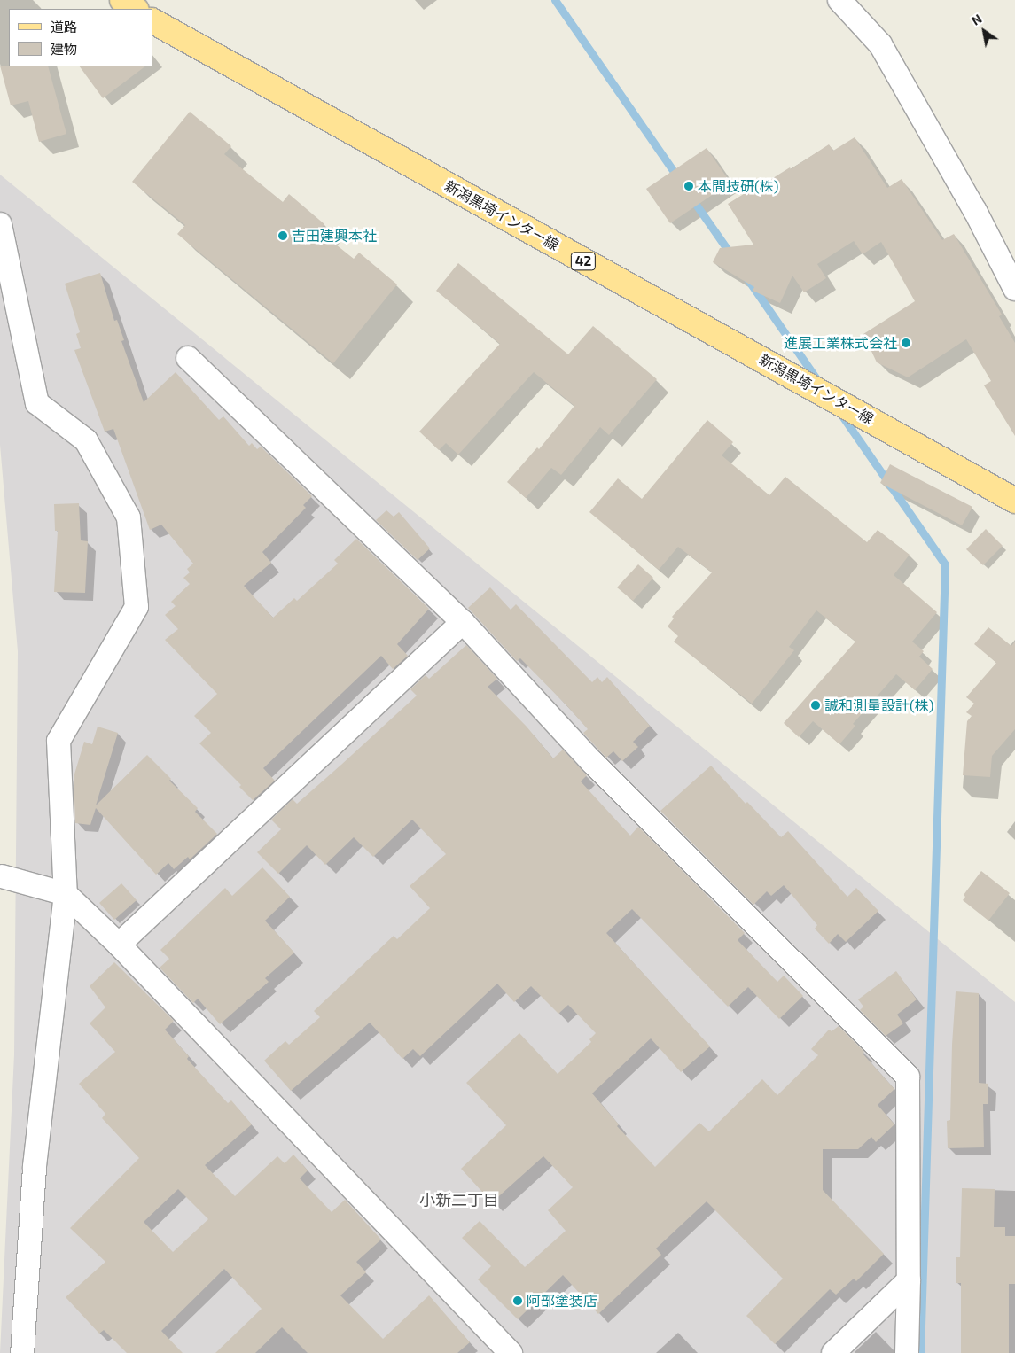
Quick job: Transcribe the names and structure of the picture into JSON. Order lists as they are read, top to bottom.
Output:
{
  "streets": {
    "main road": ["新潟黒埼インター線", "42"]
  },
  "districts": ["小新二丁目"],
  "places": [
    "本間技研(株)",
    "吉田建興本社",
    "進展工業株式会社",
    "誠和測量設計(株)",
    "阿部塗装店"
  ],
  "legend": ["道路", "建物"],
  "north": "top left"
}
